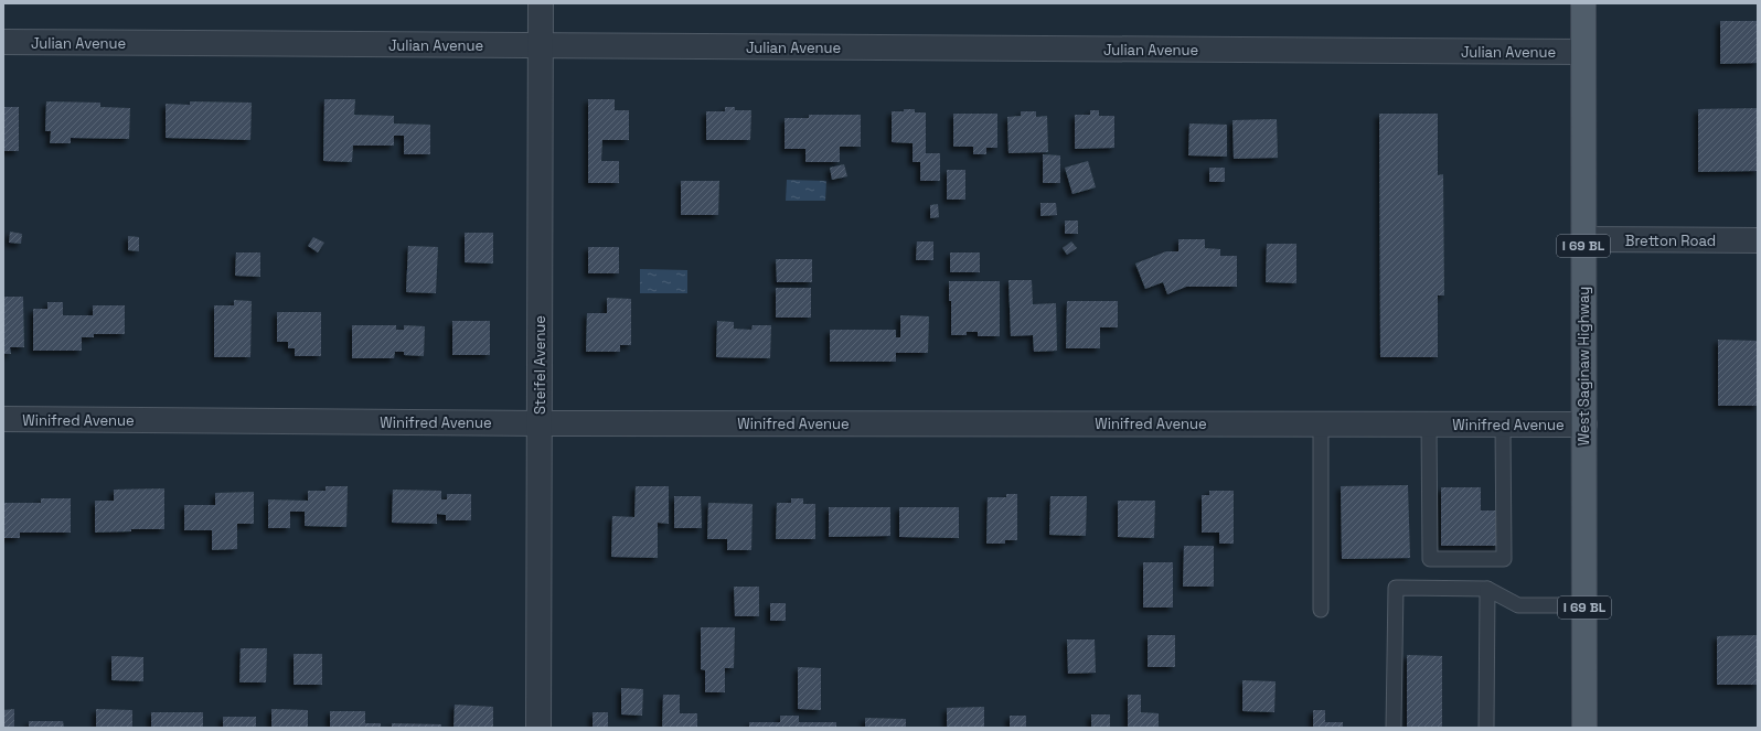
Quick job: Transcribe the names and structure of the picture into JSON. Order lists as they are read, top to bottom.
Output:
{
  "streets": {
    "main road": ["I 69 BL", "West Saginaw Highway"],
    "street": [
      "Julian Avenue",
      "Bretton Road",
      "Steifel Avenue",
      "Winifred Avenue"
    ]
  },
  "crossings": [
    ["Julian Avenue", "Steifel Avenue"],
    ["Julian Avenue", "West Saginaw Highway"],
    ["Bretton Road", "West Saginaw Highway"],
    ["Steifel Avenue", "Winifred Avenue"],
    ["West Saginaw Highway", "Winifred Avenue"]
  ]
}
